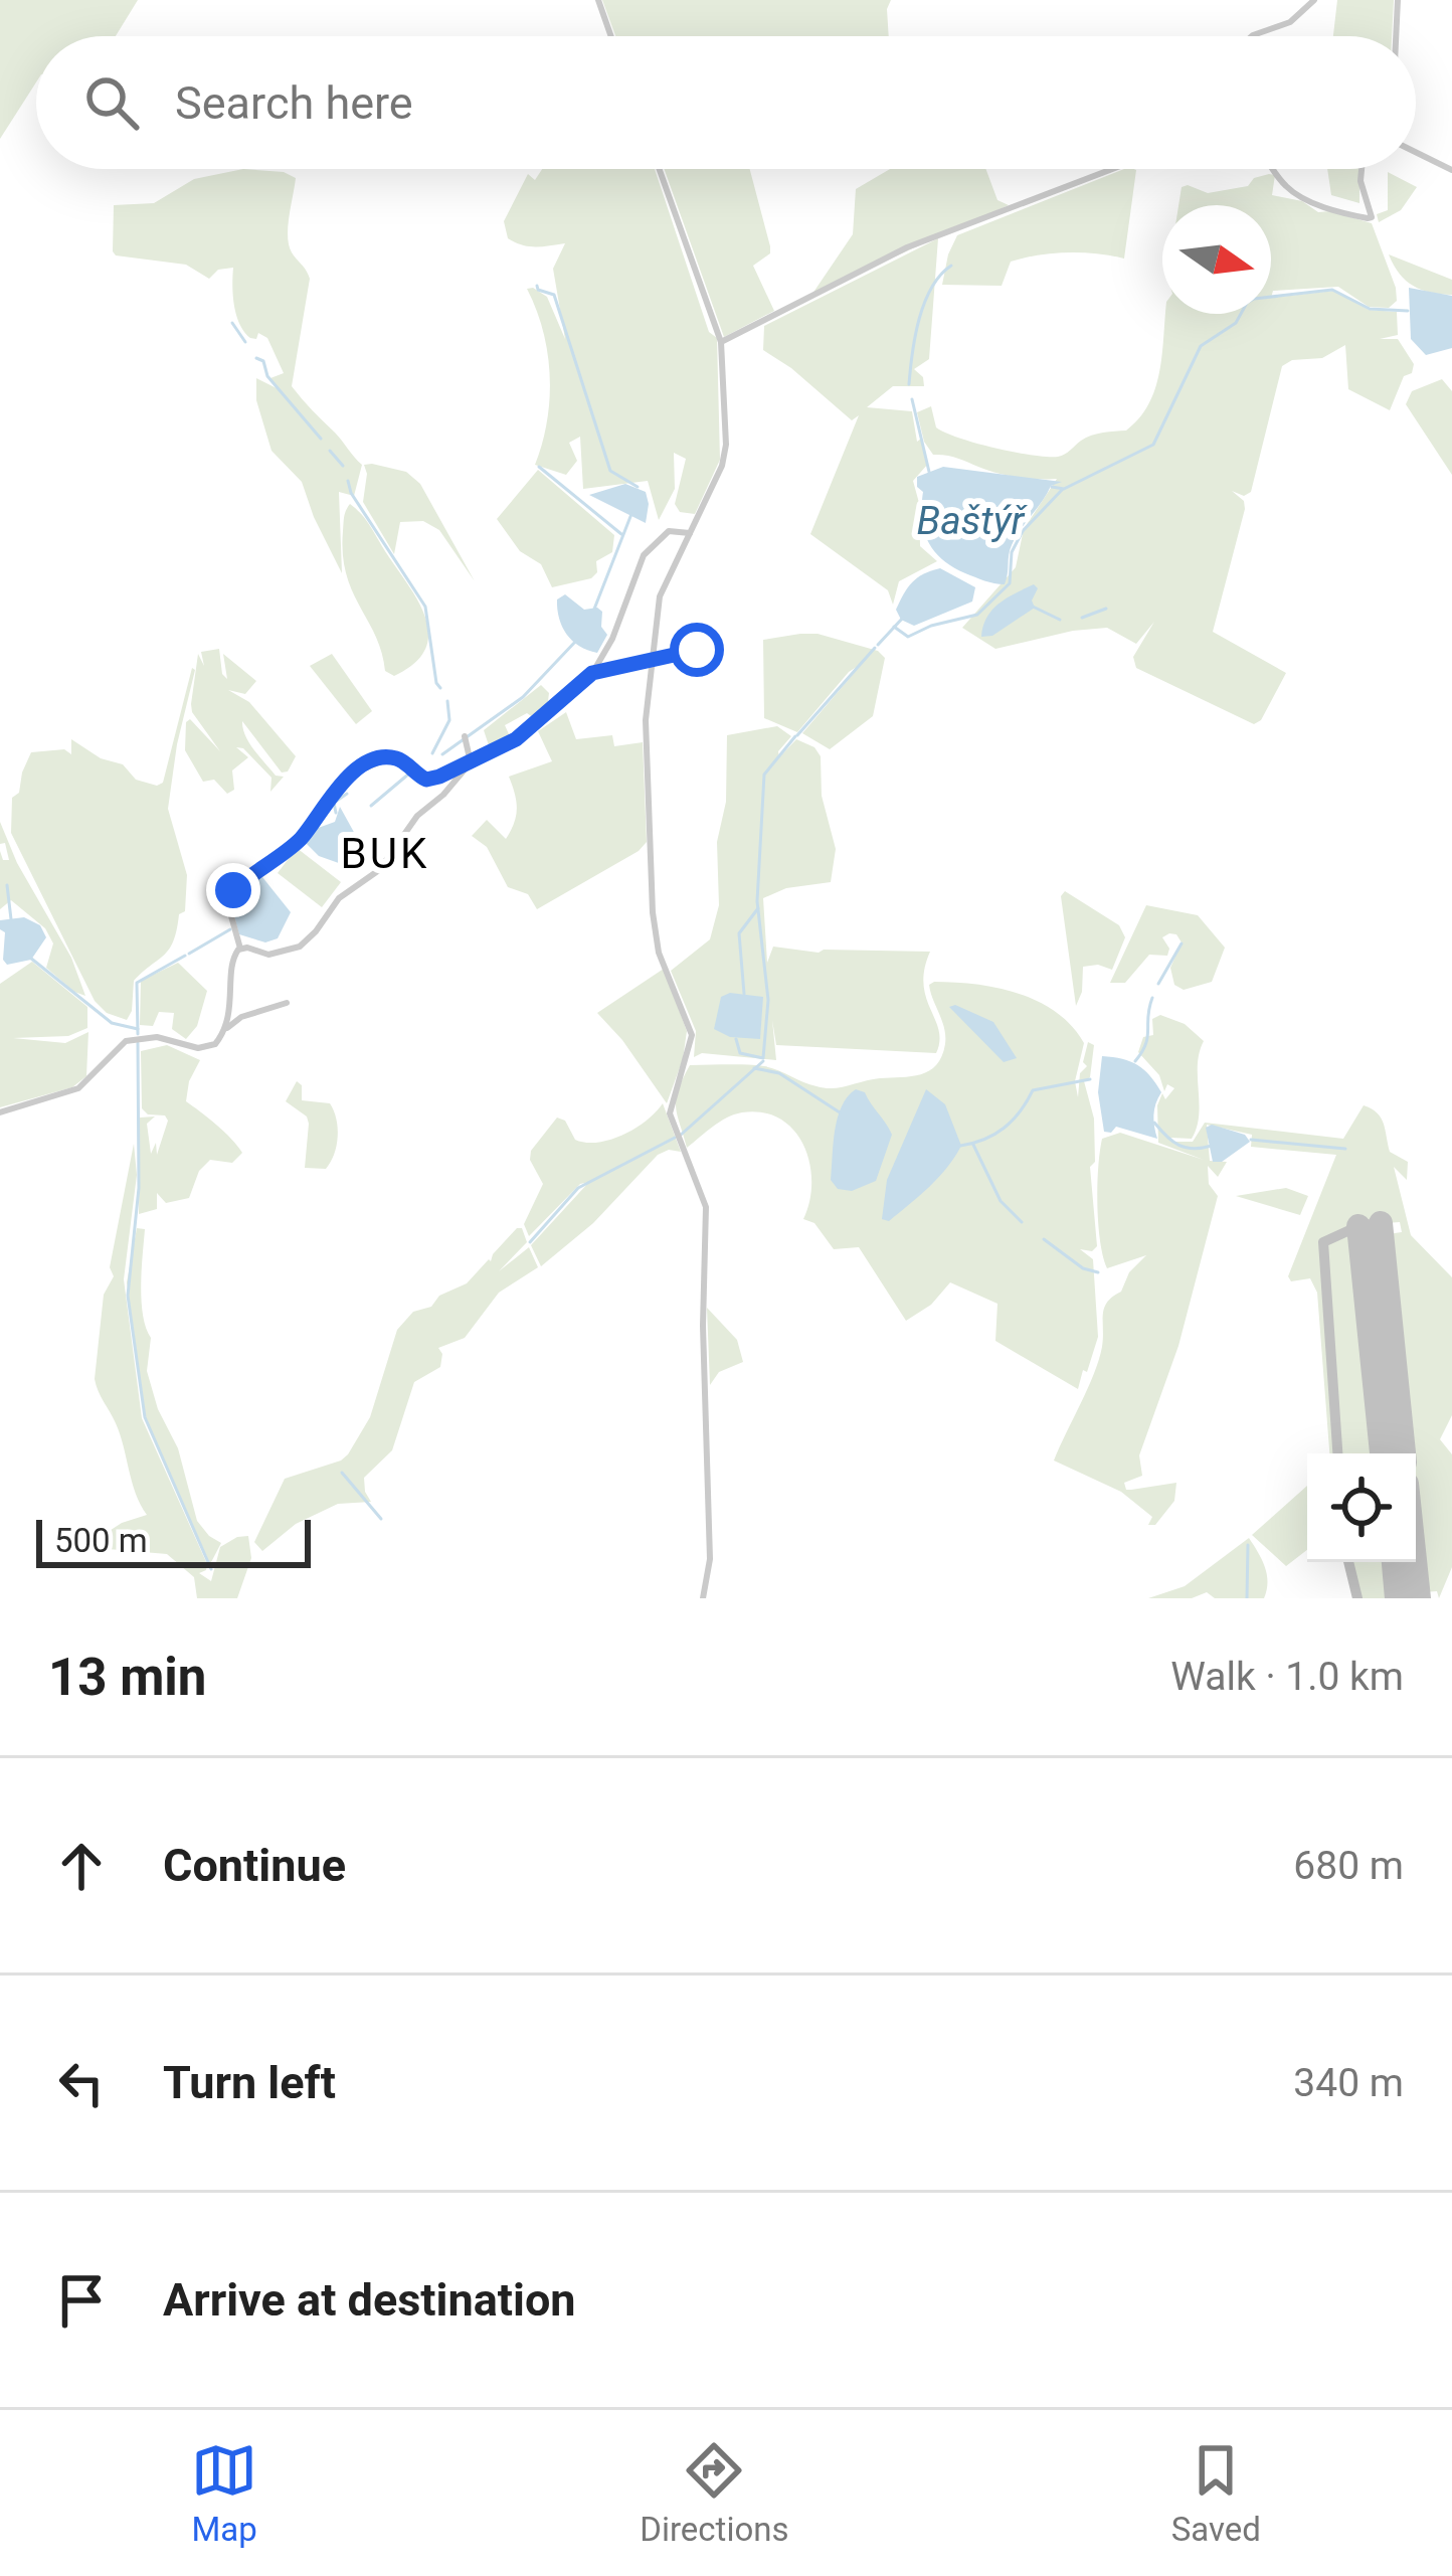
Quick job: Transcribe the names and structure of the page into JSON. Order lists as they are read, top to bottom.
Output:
{
  "districts": ["BUK"],
  "water": ["Baštýř"],
  "scale_bar": "500 m",
  "north": "right",
  "page": {
    "search": "Search here",
    "scale": "500 m",
    "heading": ["13 min", "Walk · 1.0 km"],
    "list": [
      ["Continue", "680 m"],
      ["Turn left", "340 m"],
      "Arrive at destination"
    ],
    "nav": ["Map", "Directions", "Saved"]
  }
}
